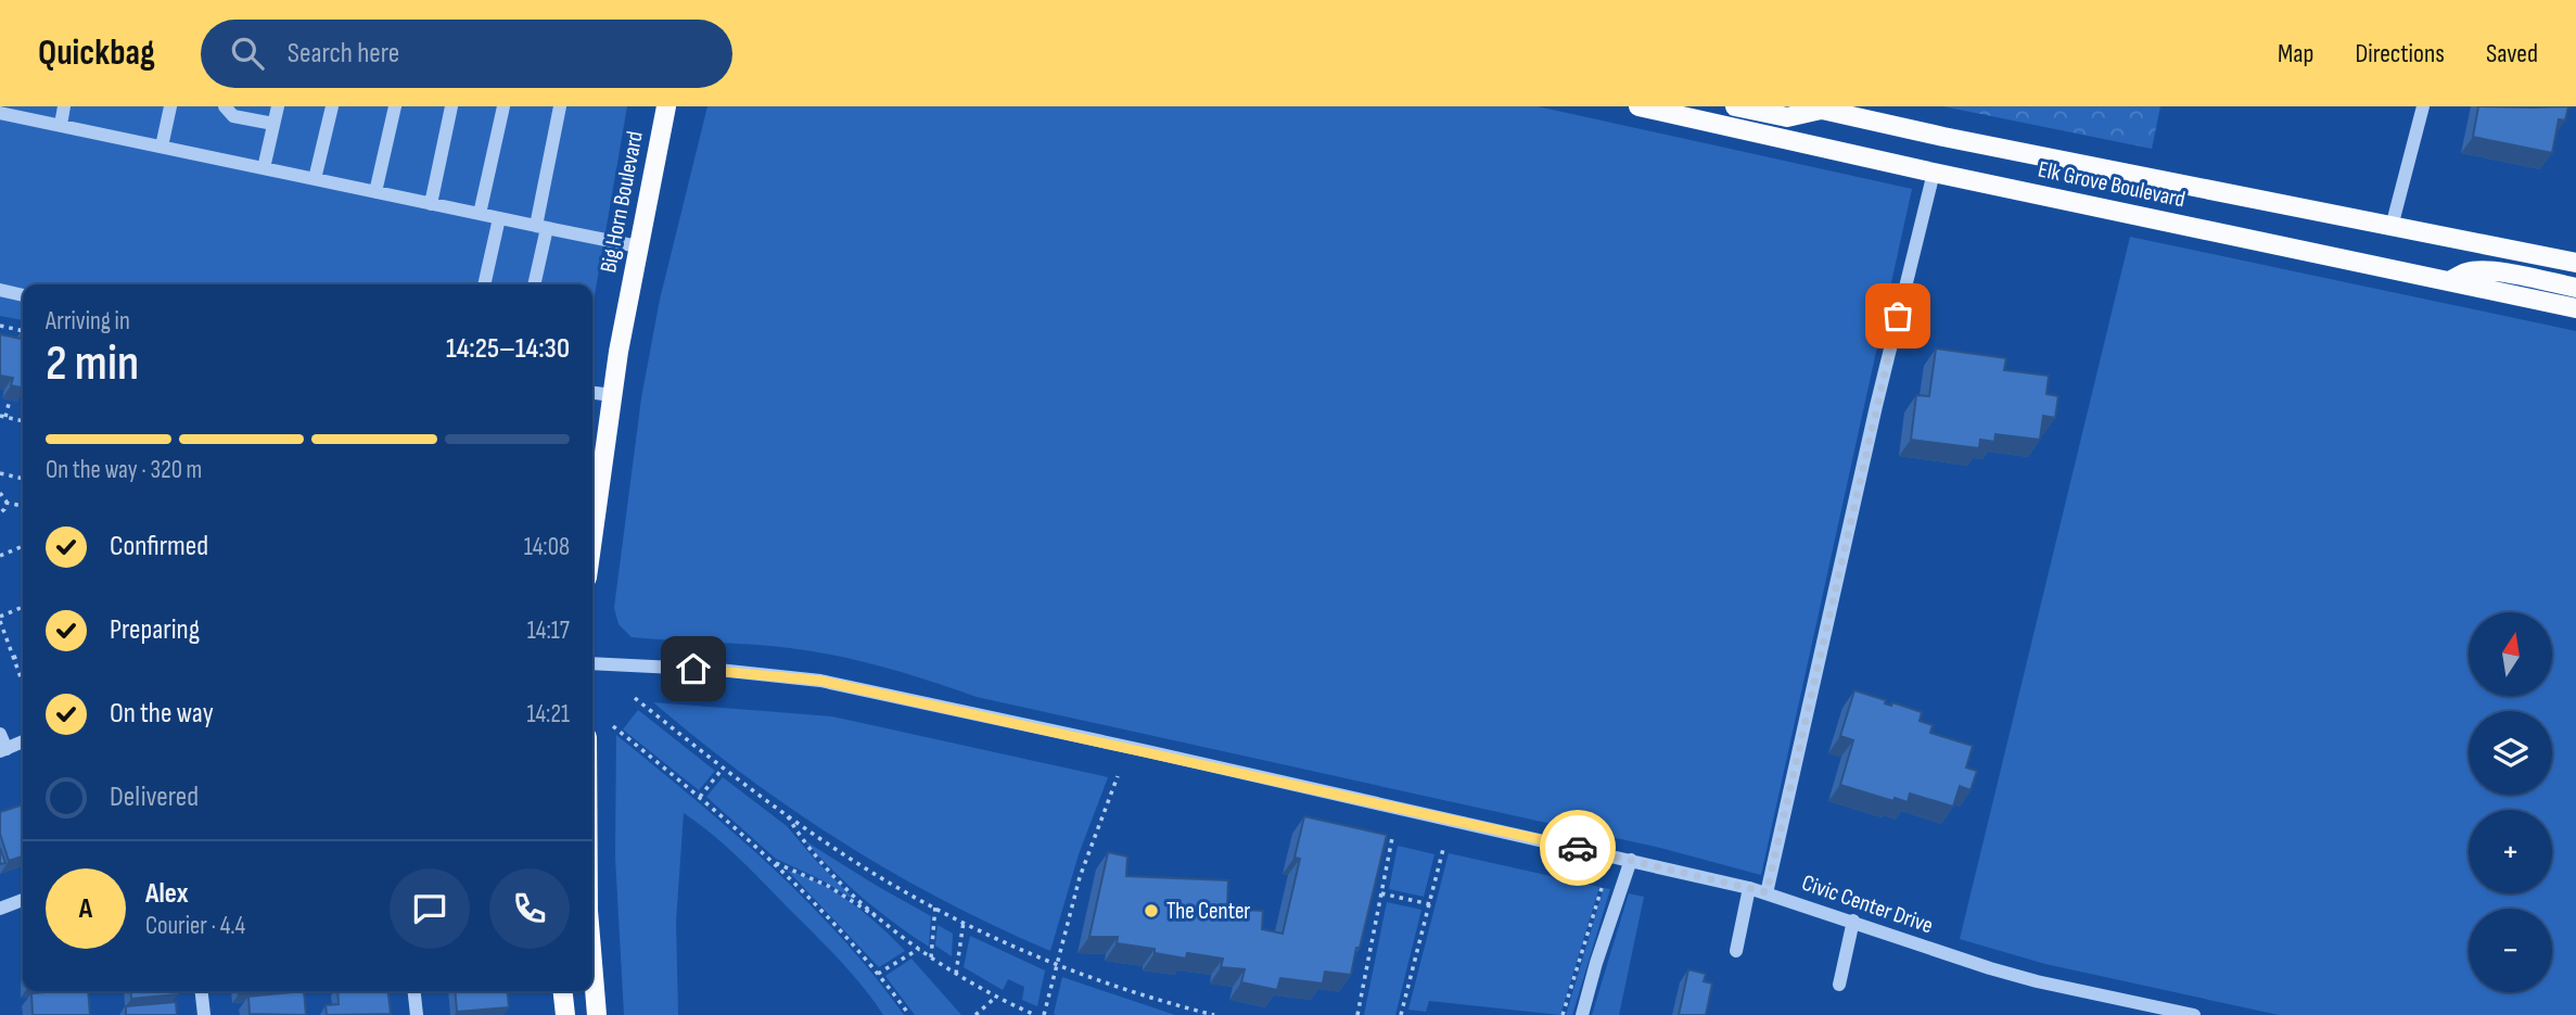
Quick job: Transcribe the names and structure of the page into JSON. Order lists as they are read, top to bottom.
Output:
{
  "streets": {
    "main road": ["Elk Grove Boulevard", "Big Horn Boulevard"],
    "street": ["Civic Center Drive"]
  },
  "places": ["The Center"],
  "north": "top",
  "page": {
    "header": "Quickbag",
    "search": "Search here",
    "nav": ["Map", "Directions", "Saved"],
    "heading": ["2 min", "Arriving in", "14:25–14:30"],
    "panel": ["Alex", "Courier · 4.4"],
    "bar": "On the way · 320 m",
    "list": [
      ["Confirmed", "14:08"],
      ["Preparing", "14:17"],
      ["On the way", "14:21"],
      "Delivered"
    ],
    "map_buttons": ["+", "−"],
    "round": "A"
  }
}
